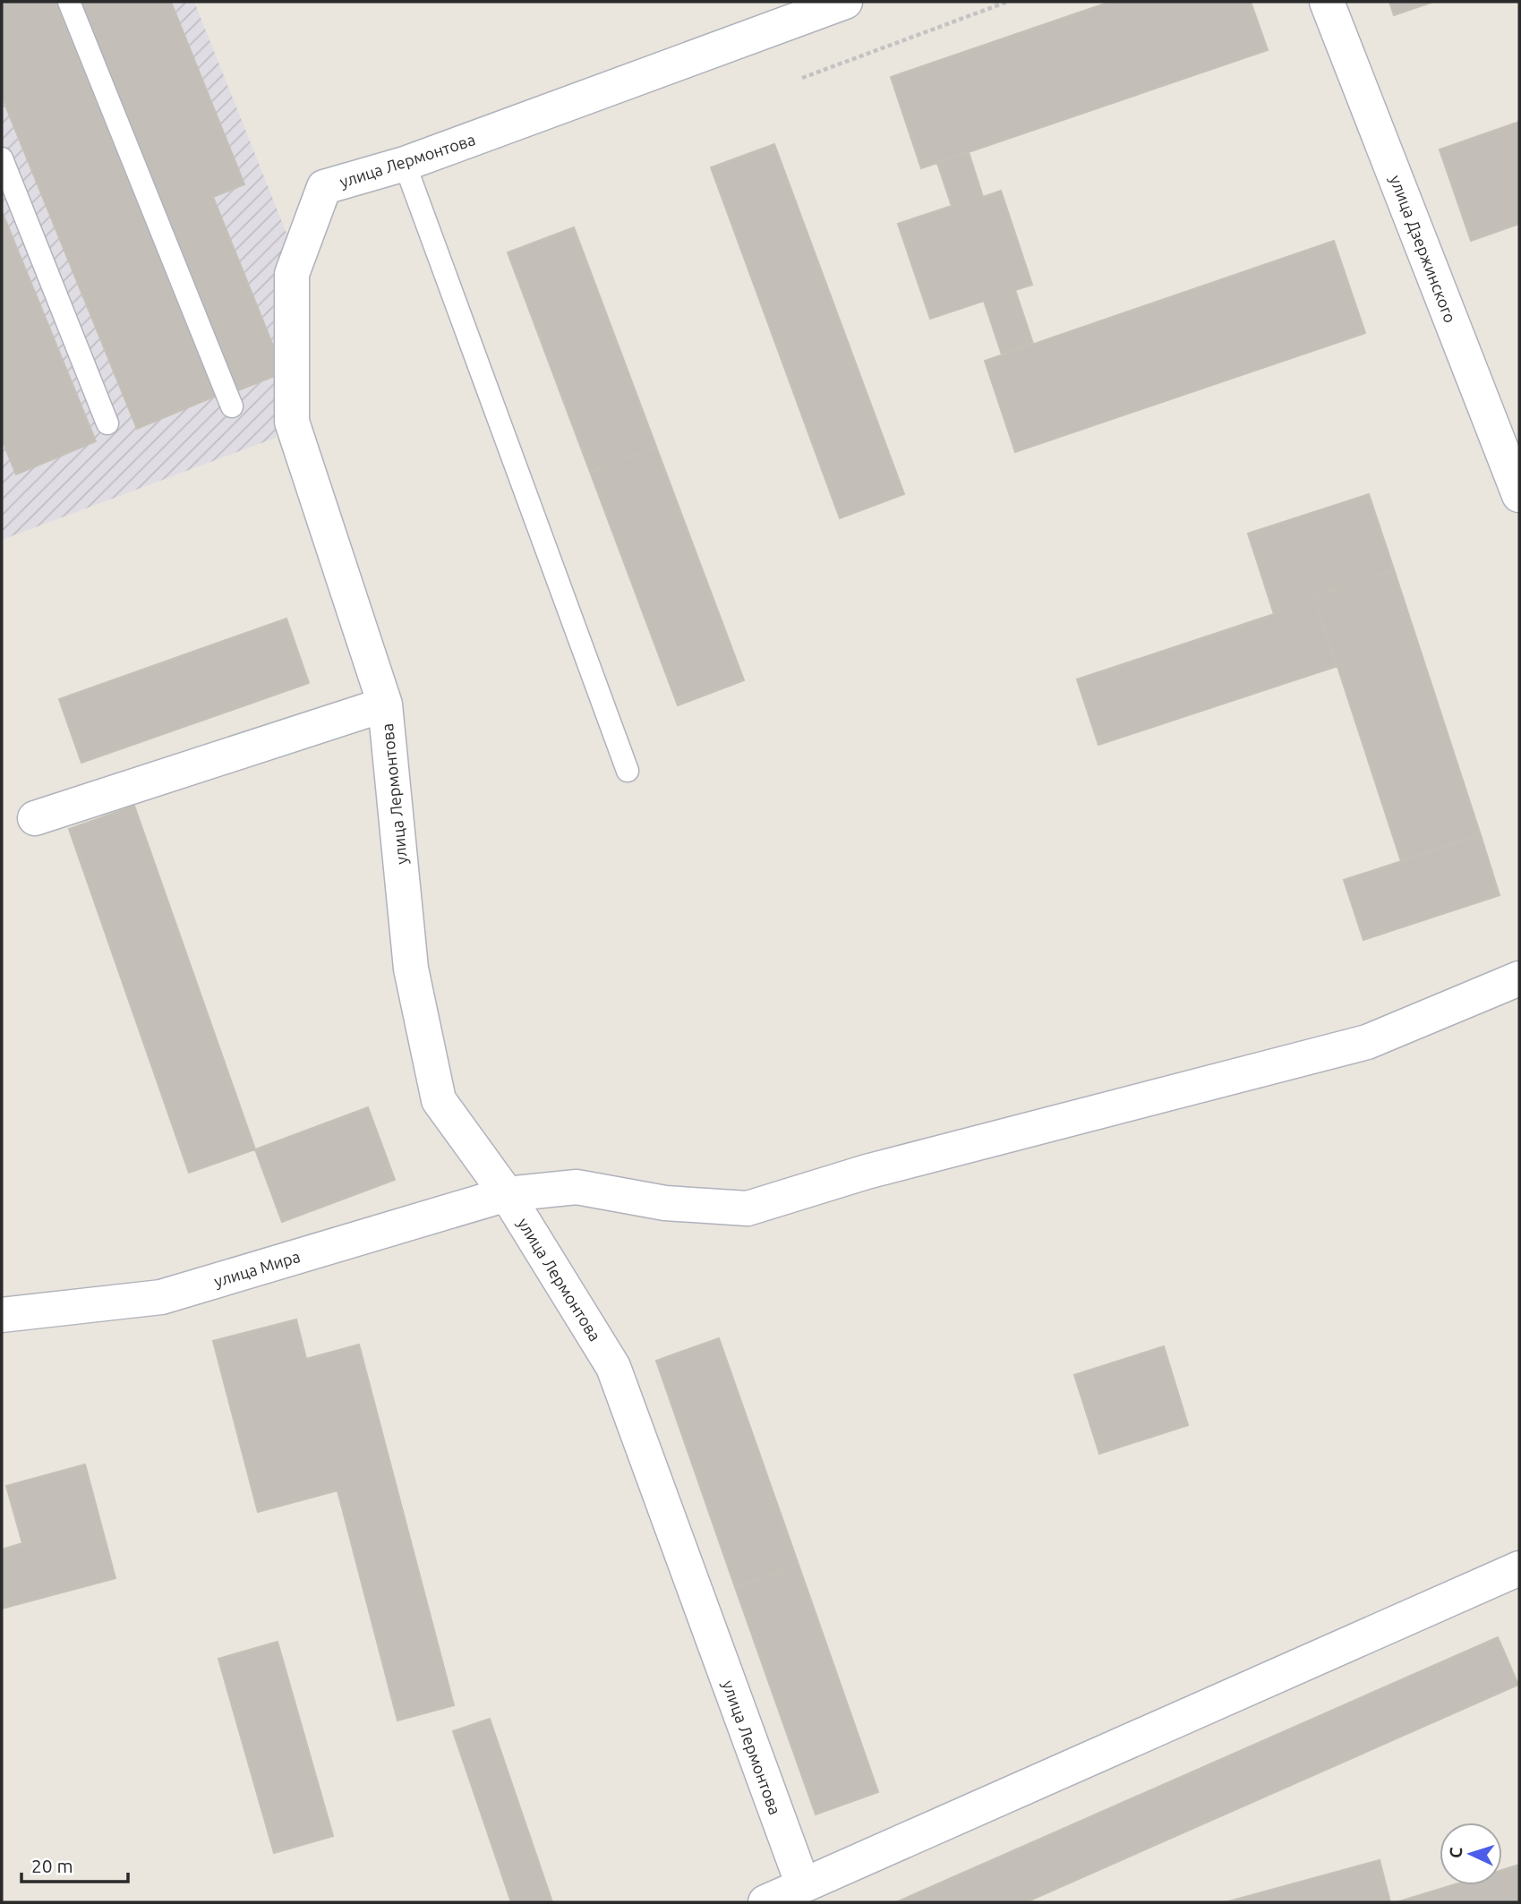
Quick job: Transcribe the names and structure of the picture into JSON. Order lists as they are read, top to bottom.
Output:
{
  "streets": {
    "street": ["улица Лермонтова", "улица Дзержинского", "улица Мира"]
  },
  "crossings": [
    ["улица Лермонтова", "улица Мира"]
  ],
  "scale_bar": "20 m",
  "north": "left"
}
